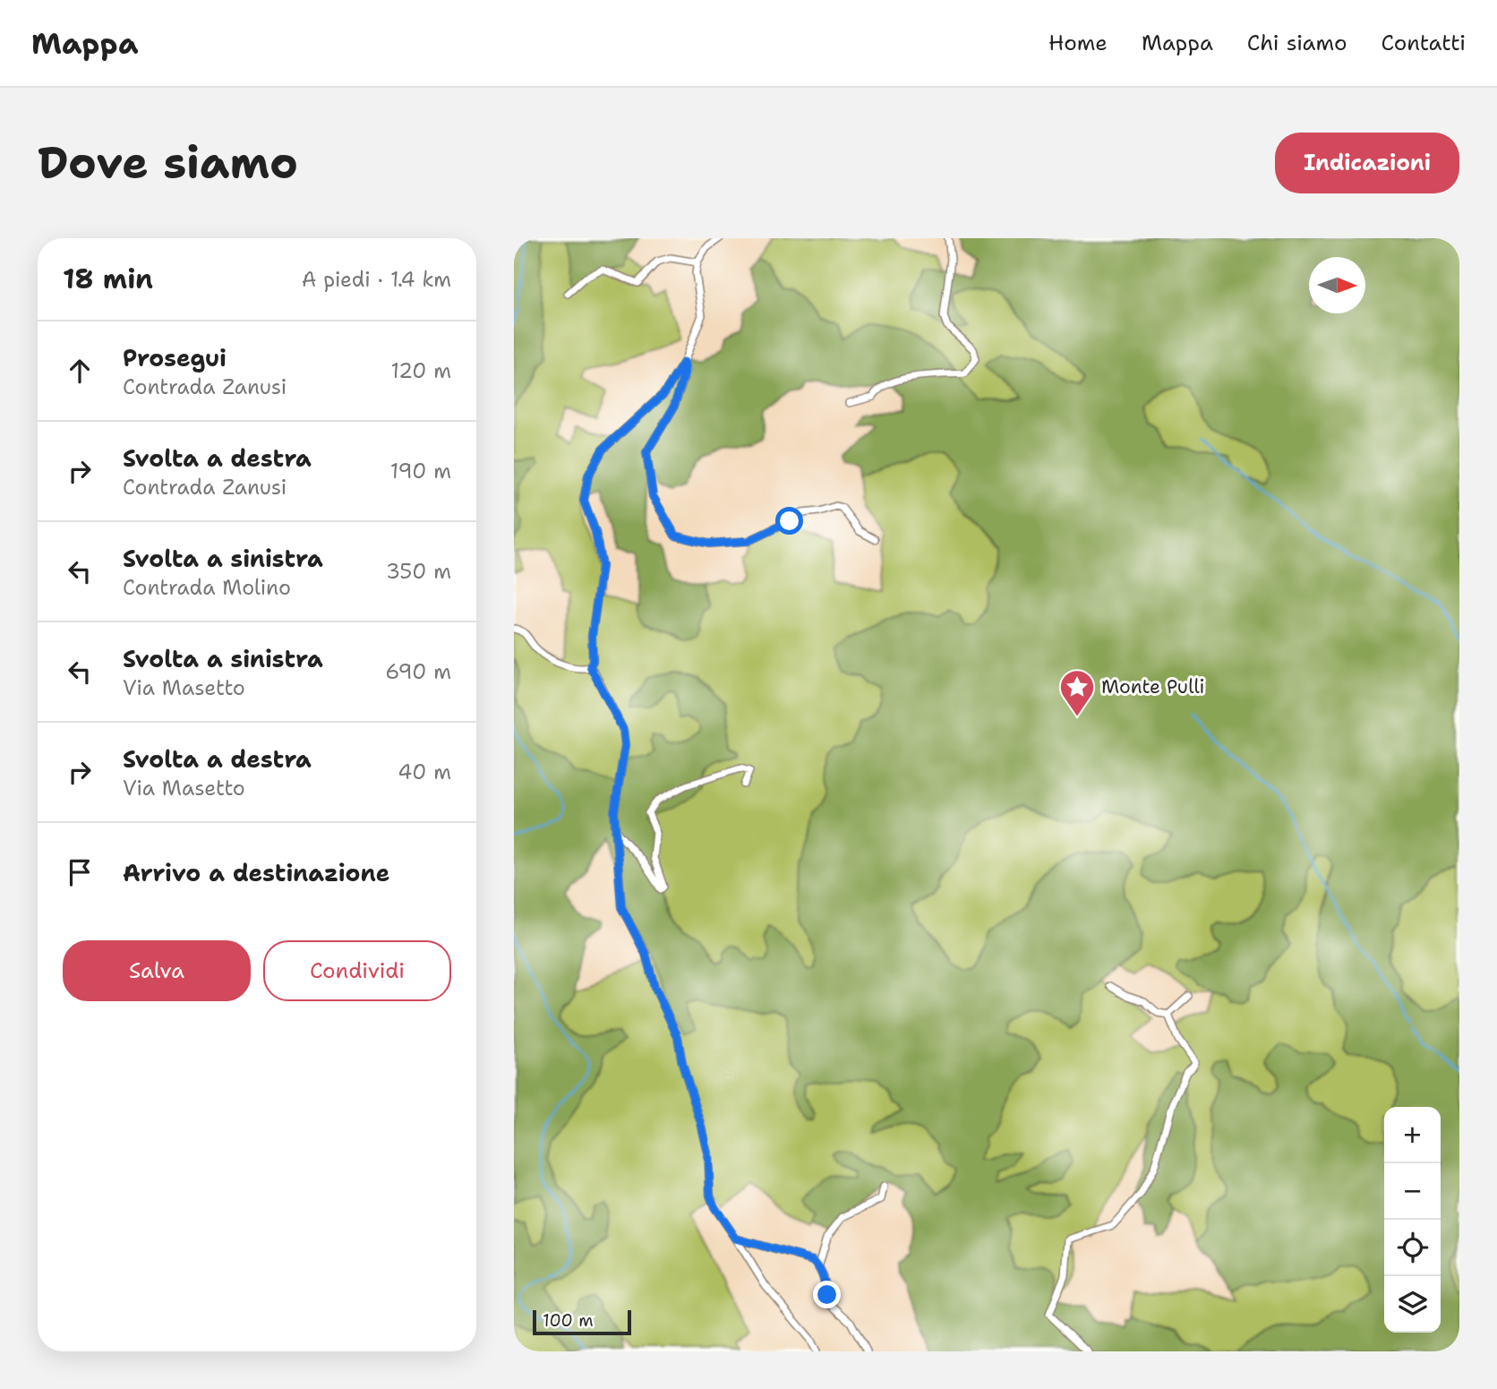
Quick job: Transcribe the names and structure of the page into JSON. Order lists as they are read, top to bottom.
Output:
{
  "places": {
    "place": ["Monte Pulli"]
  },
  "scale_bar": "100 m",
  "north": "right",
  "page": {
    "header": "Mappa",
    "nav": [
      "Home",
      "Mappa",
      "Chi siamo",
      "Contatti"
    ],
    "buttons": [
      "Indicazioni",
      ["Salva", "Condividi"]
    ],
    "title": "Dove siamo",
    "heading": ["18 min", "A piedi · 1.4 km"],
    "list": [
      ["Prosegui", "Contrada Zanusi", "120 m"],
      ["Svolta a destra", "Contrada Zanusi", "190 m"],
      ["Svolta a sinistra", "Contrada Molino", "350 m"],
      ["Svolta a sinistra", "Via Masetto", "690 m"],
      ["Svolta a destra", "Via Masetto", "40 m"],
      "Arrivo a destinazione"
    ],
    "map_buttons": ["+", "−"],
    "scale": "100 m"
  }
}
